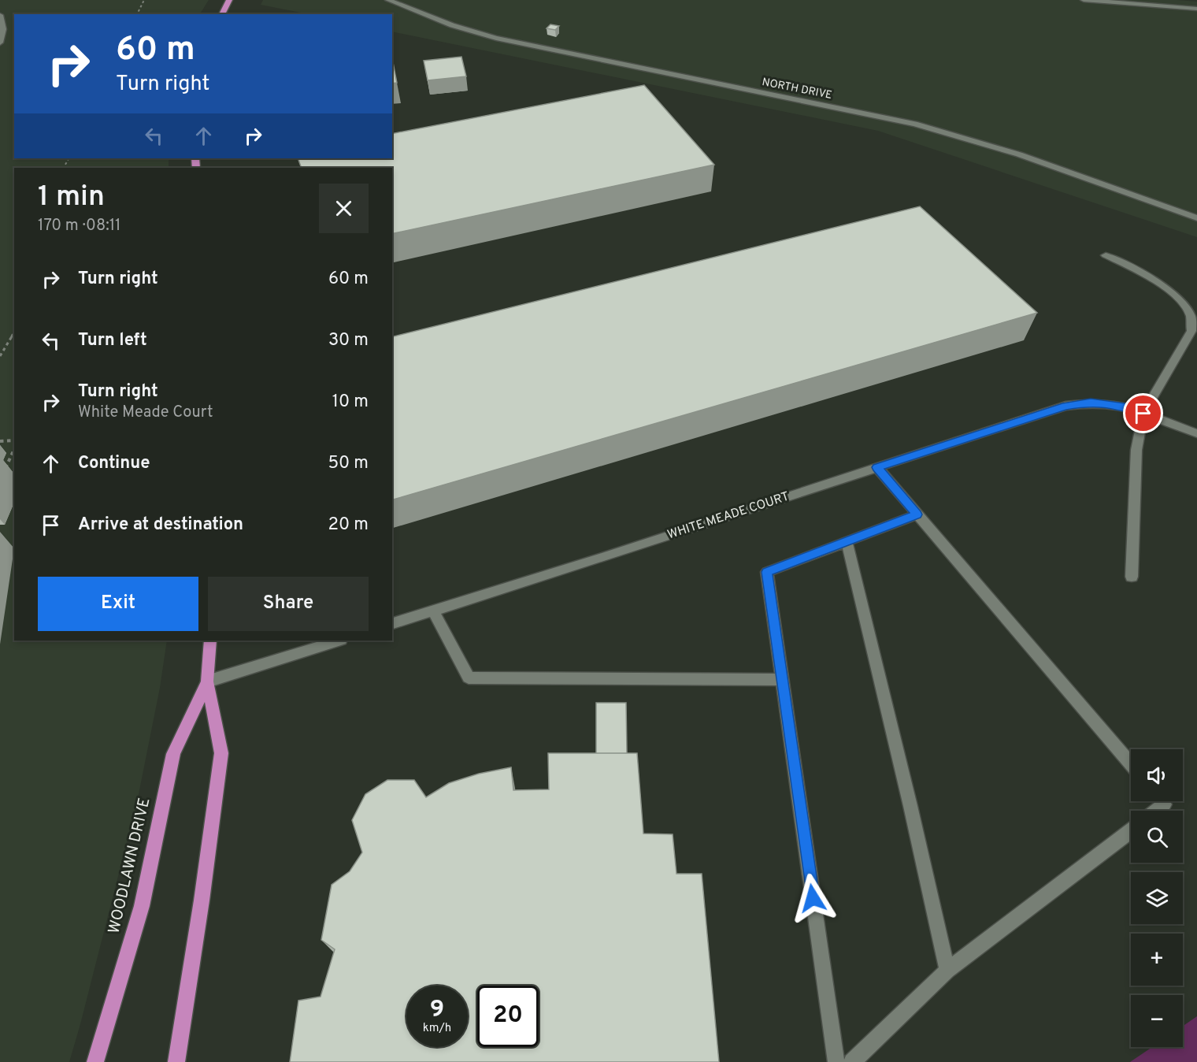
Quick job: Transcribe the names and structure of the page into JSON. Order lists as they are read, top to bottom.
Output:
{
  "streets": {
    "main road": ["WOODLAWN DRIVE"],
    "street": ["NORTH DRIVE", "WHITE MEADE COURT"]
  },
  "page": {
    "turn": ["60 m", "Turn right"],
    "heading": ["1 min", "170 m · 08:11"],
    "list": [
      {
        "name": "Turn right",
        "value": "60 m"
      },
      {
        "name": "Turn left",
        "value": "30 m"
      },
      {
        "name": "Turn right",
        "note": "White Meade Court",
        "value": "10 m"
      },
      {
        "name": "Continue",
        "value": "50 m"
      },
      {
        "name": "Arrive at destination",
        "value": "20 m"
      }
    ],
    "buttons": ["Exit", "Share"],
    "map_buttons": ["+", "−"],
    "speed": "9 km/h",
    "limit": "20"
  }
}
